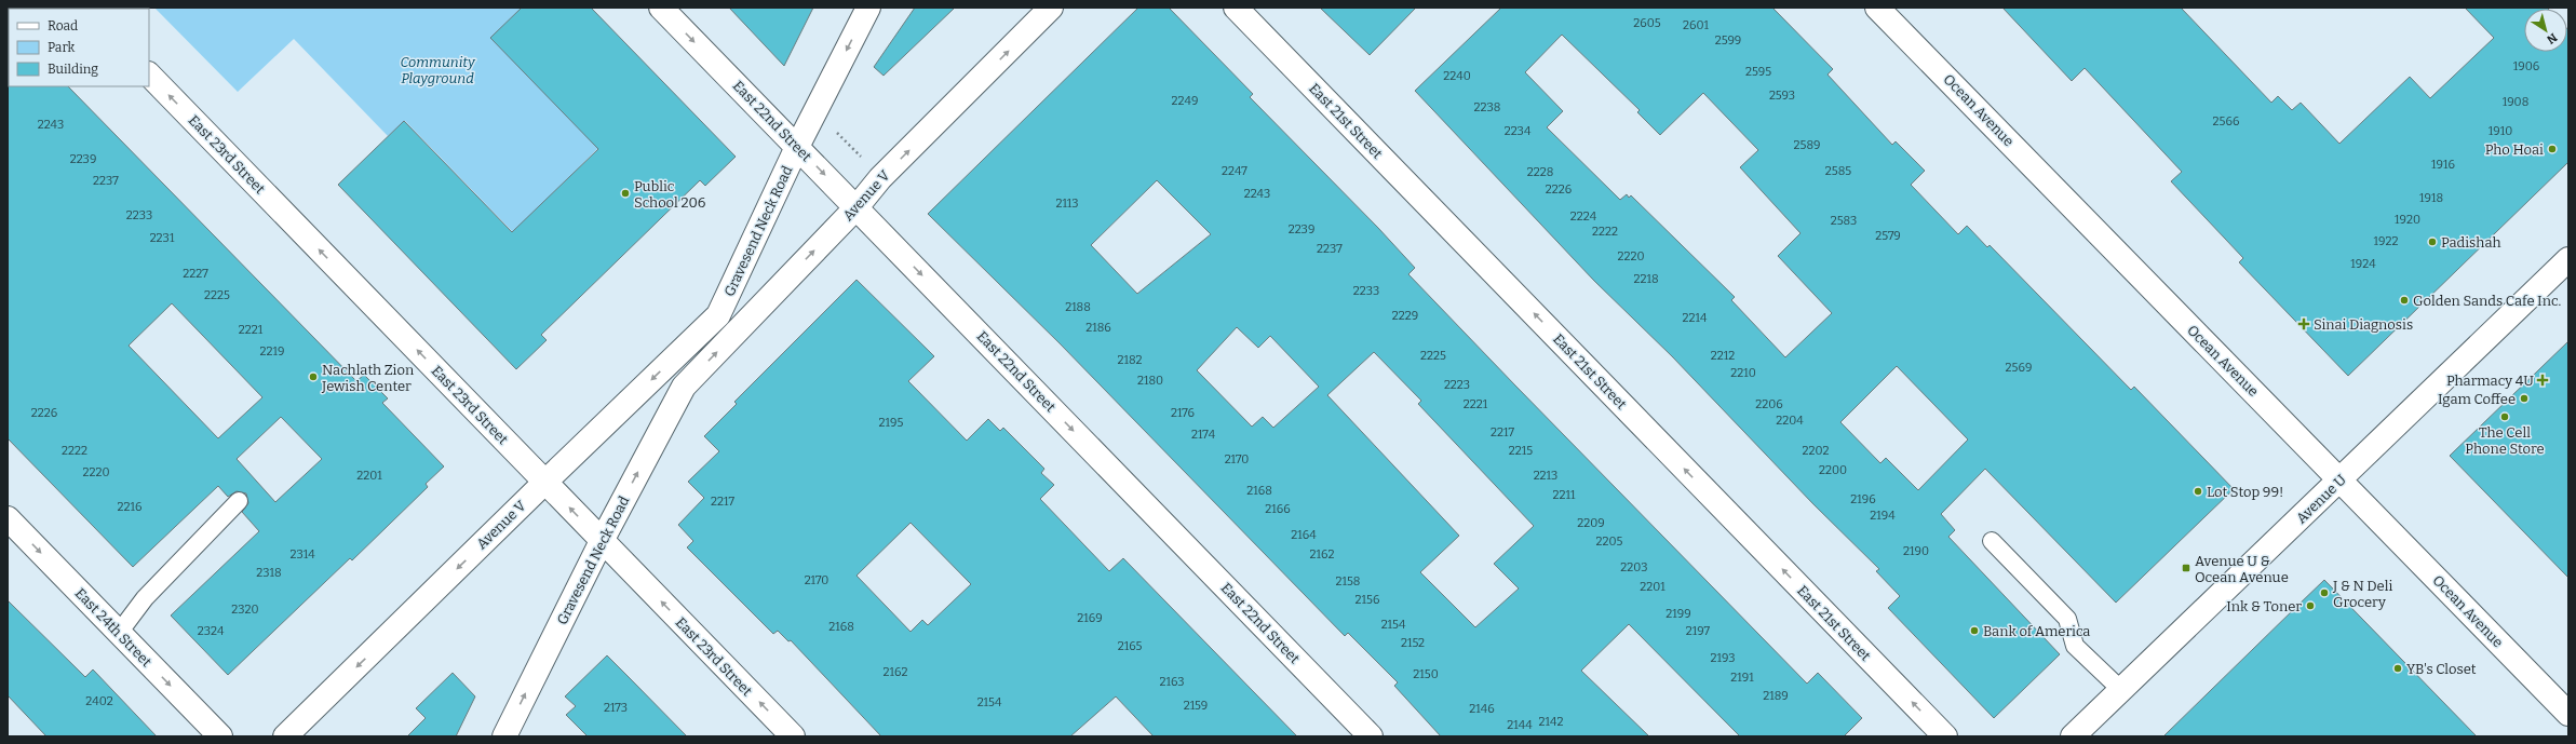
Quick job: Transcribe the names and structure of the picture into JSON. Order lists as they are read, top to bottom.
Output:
{
  "streets": {
    "street": [
      "Ocean Avenue",
      "East 22nd Street",
      "East 21st Street",
      "East 23rd Street",
      "Avenue V",
      "Gravesend Neck Road",
      "Avenue U",
      "East 24th Street"
    ]
  },
  "crossings": [
    ["Ocean Avenue", "Avenue U"],
    ["East 22nd Street", "Avenue V"],
    ["East 22nd Street", "Gravesend Neck Road"],
    ["East 23rd Street", "Avenue V"],
    ["East 23rd Street", "Gravesend Neck Road"],
    ["Avenue V", "Gravesend Neck Road"]
  ],
  "one_way": [
    "East 22nd Street",
    "East 21st Street",
    "East 23rd Street",
    "East 24th Street"
  ],
  "parks": ["Community Playground"],
  "places": {
    "other": [
      "Pho Hoai",
      "Public School 206",
      "Padishah",
      "Golden Sands Cafe Inc.",
      "Nachlath Zion Jewish Center",
      "Igam Coffee",
      "The Cell Phone Store",
      "Lot Stop 99!",
      "J & N Deli Grocery",
      "Ink & Toner",
      "Bank of America",
      "YB's Closet"
    ],
    "health": ["Sinai Diagnosis", "Pharmacy 4U"],
    "transit": ["Avenue U & Ocean Avenue"]
  },
  "house_numbers": [
    "2605",
    "2601",
    "2599",
    "1906",
    "2595",
    "2240",
    "2593",
    "2249",
    "1908",
    "2238",
    "2566",
    "2243",
    "2234",
    "1910",
    "2589",
    "2239",
    "1916",
    "2247",
    "2585",
    "2228",
    "2237",
    "2226",
    "2243",
    "1918",
    "2113",
    "2233",
    "2224",
    "1920",
    "2583",
    "2239",
    "2222",
    "2579",
    "2231",
    "1922",
    "2237",
    "2220",
    "1924",
    "2227",
    "2218",
    "2233",
    "2225",
    "2188",
    "2229",
    "2214",
    "2186",
    "2221",
    "2219",
    "2225",
    "2212",
    "2182",
    "2569",
    "2210",
    "2180",
    "2223",
    "2221",
    "2206",
    "2226",
    "2176",
    "2204",
    "2195",
    "2217",
    "2174",
    "2222",
    "2215",
    "2202",
    "2170",
    "2200",
    "2220",
    "2201",
    "2213",
    "2168",
    "2211",
    "2196",
    "2217",
    "2216",
    "2166",
    "2194",
    "2209",
    "2164",
    "2205",
    "2190",
    "2314",
    "2162",
    "2203",
    "2318",
    "2170",
    "2158",
    "2201",
    "2156",
    "2320",
    "2199",
    "2169",
    "2154",
    "2168",
    "2324",
    "2197",
    "2152",
    "2165",
    "2193",
    "2162",
    "2150",
    "2191",
    "2163",
    "2189",
    "2402",
    "2154",
    "2159",
    "2173",
    "2146",
    "2142",
    "2144"
  ],
  "legend": ["Road", "Park", "Building"],
  "north": "bottom right"
}
